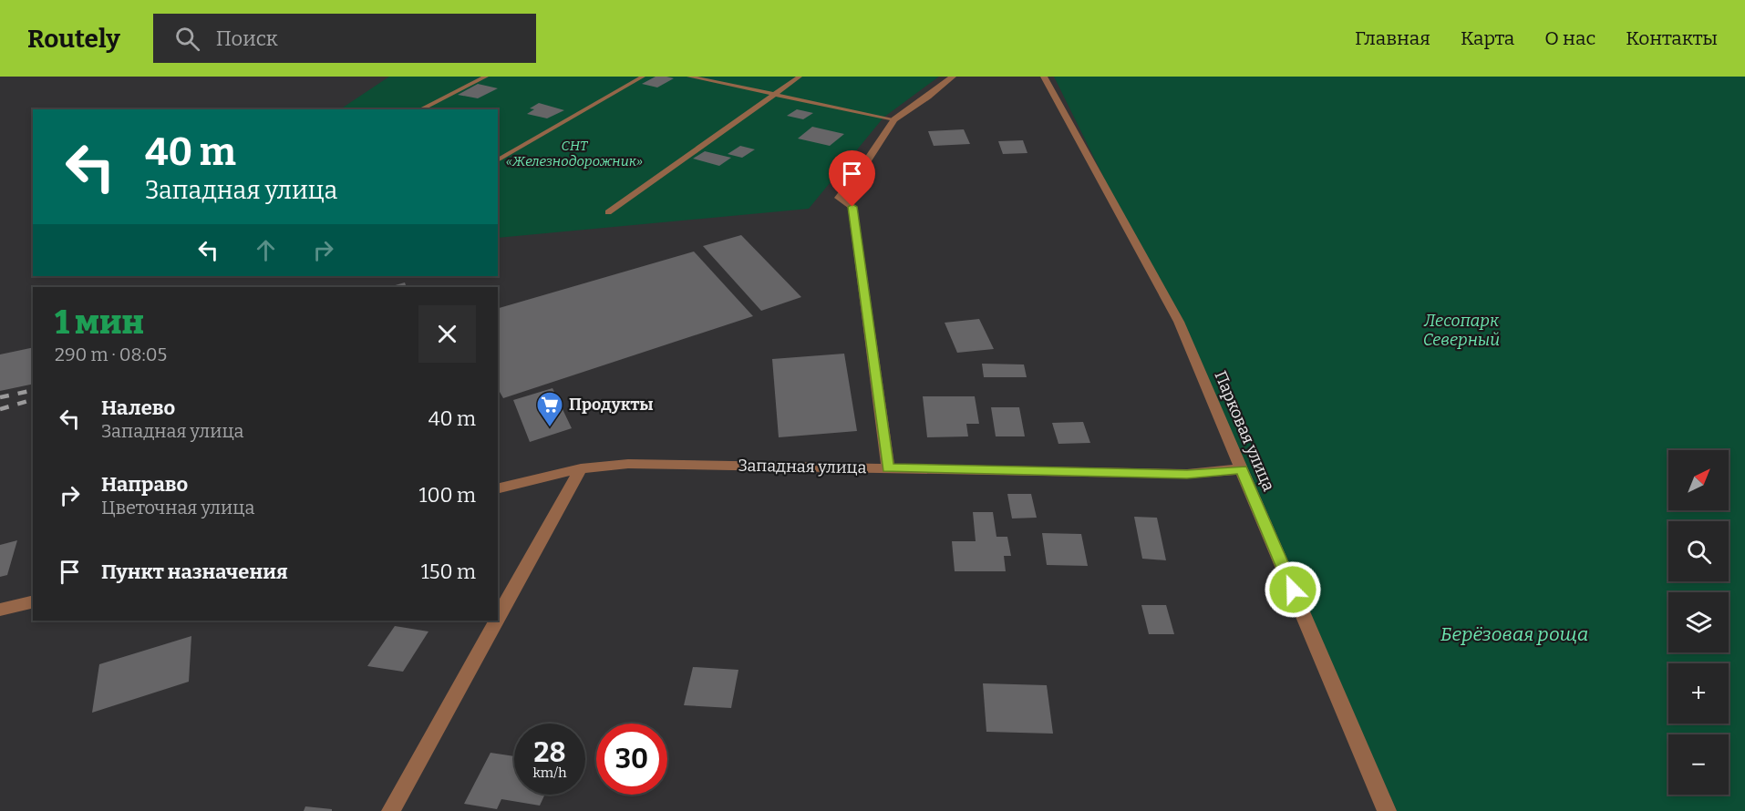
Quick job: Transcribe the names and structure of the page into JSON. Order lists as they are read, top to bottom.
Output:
{
  "streets": {
    "street": ["Парковая улица", "Западная улица"]
  },
  "crossings": [
    ["Парковая улица", "Западная улица"]
  ],
  "parks": ["СНТ «Железнодорожник»", "Лесопарк Северный", "Берёзовая роща"],
  "places": {
    "supermarket": ["Продукты"]
  },
  "north": "top right",
  "page": {
    "header": "Routely",
    "search": "Поиск",
    "nav": [
      "Главная",
      "Карта",
      "О нас",
      "Контакты"
    ],
    "turn": ["40 m", "Западная улица"],
    "heading": ["1 мин", "290 m · 08:05"],
    "list": [
      {
        "name": "Налево",
        "note": "Западная улица",
        "value": "40 m"
      },
      {
        "name": "Направо",
        "note": "Цветочная улица",
        "value": "100 m"
      },
      {
        "name": "Пункт назначения",
        "value": "150 m"
      }
    ],
    "map_buttons": ["+", "−"],
    "speed": "28 km/h",
    "limit": "30"
  }
}
